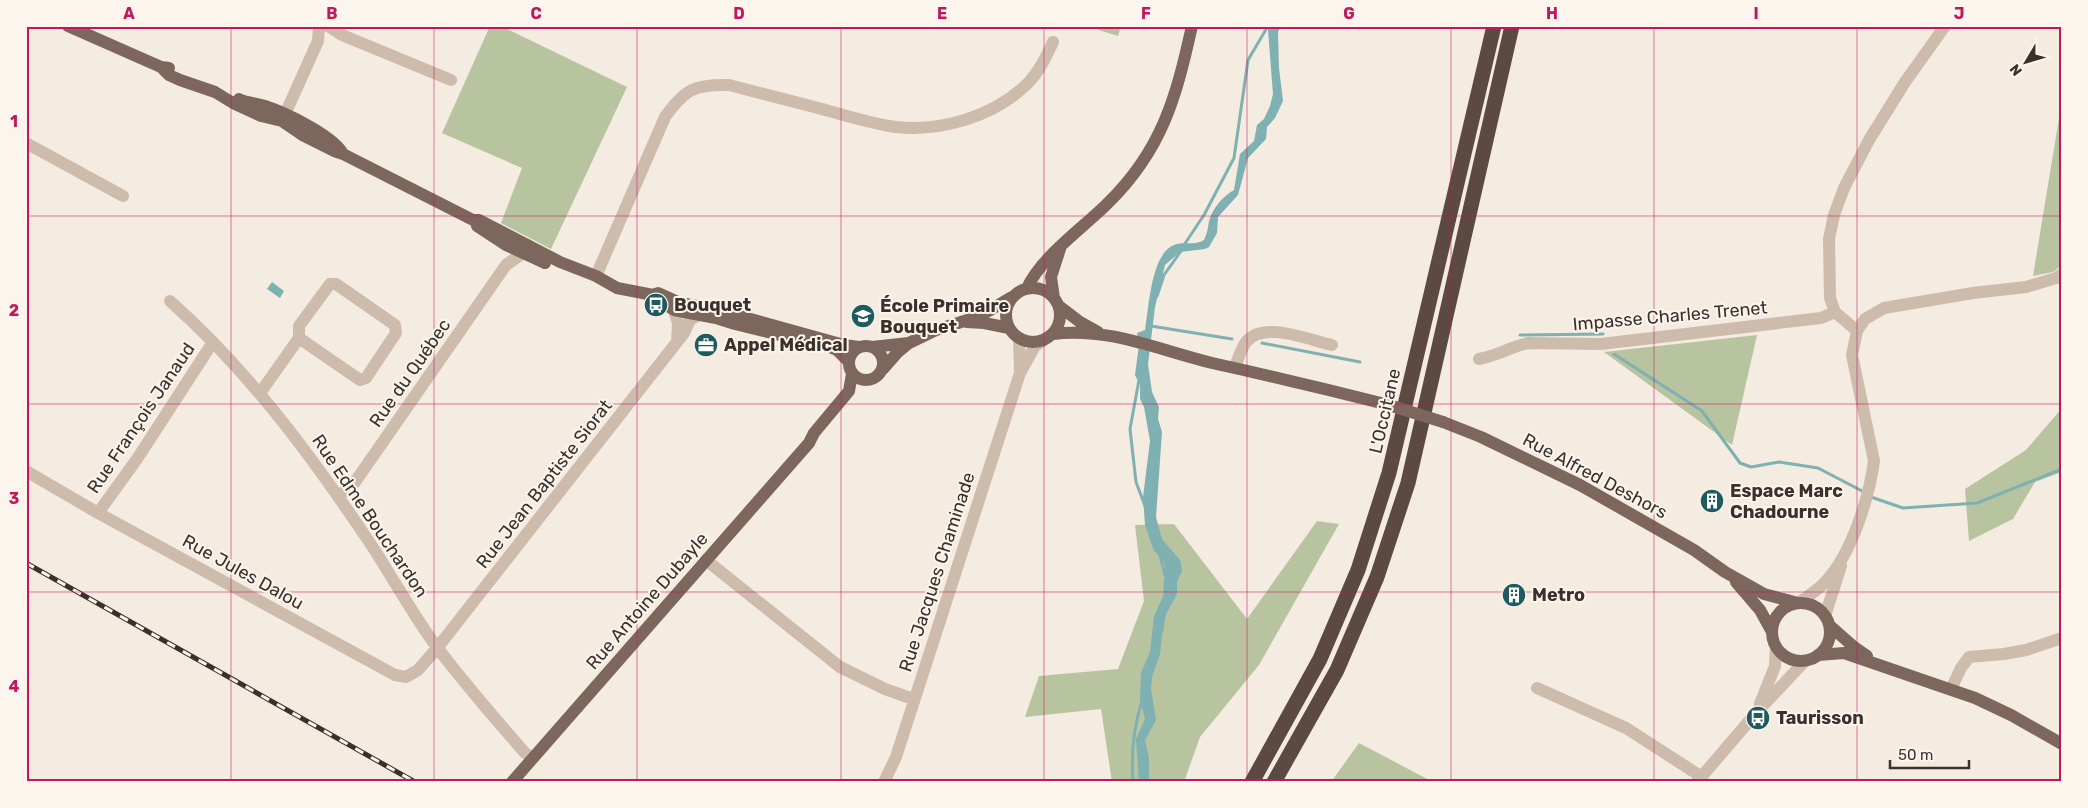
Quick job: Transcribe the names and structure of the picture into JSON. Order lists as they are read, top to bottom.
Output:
{
  "streets": {
    "highway": ["L'Occitane"],
    "main road": ["Rue Alfred Deshors", "Rue Antoine Dubayle"],
    "street": [
      "Impasse Charles Trenet",
      "Rue du Québec",
      "Rue François Janaud",
      "Rue Jean Baptiste Siorat",
      "Rue Edme Bouchardon",
      "Rue Jules Dalou",
      "Rue Jacques Chaminade"
    ]
  },
  "crossings": [
    ["Rue du Québec", "Rue Edme Bouchardon"],
    ["Rue François Janaud", "Rue Edme Bouchardon"],
    ["Rue François Janaud", "Rue Jules Dalou"],
    ["Rue Jean Baptiste Siorat", "Rue Edme Bouchardon"],
    ["Rue Jean Baptiste Siorat", "Rue Jules Dalou"],
    ["Rue Edme Bouchardon", "Rue Jules Dalou"],
    ["Rue Edme Bouchardon", "Rue Antoine Dubayle"]
  ],
  "places": {
    "bus stop": ["Bouquet", "Taurisson"],
    "school or university": ["École Primaire Bouquet"],
    "office": ["Appel Médical"],
    "building": ["Espace Marc Chadourne", "Metro"]
  },
  "scale_bar": "50 m",
  "north": "bottom left",
  "grid": {
    "columns": [
      "A",
      "B",
      "C",
      "D",
      "E",
      "F",
      "G",
      "H",
      "I",
      "J"
    ],
    "rows": [
      "1",
      "2",
      "3",
      "4"
    ]
  }
}
